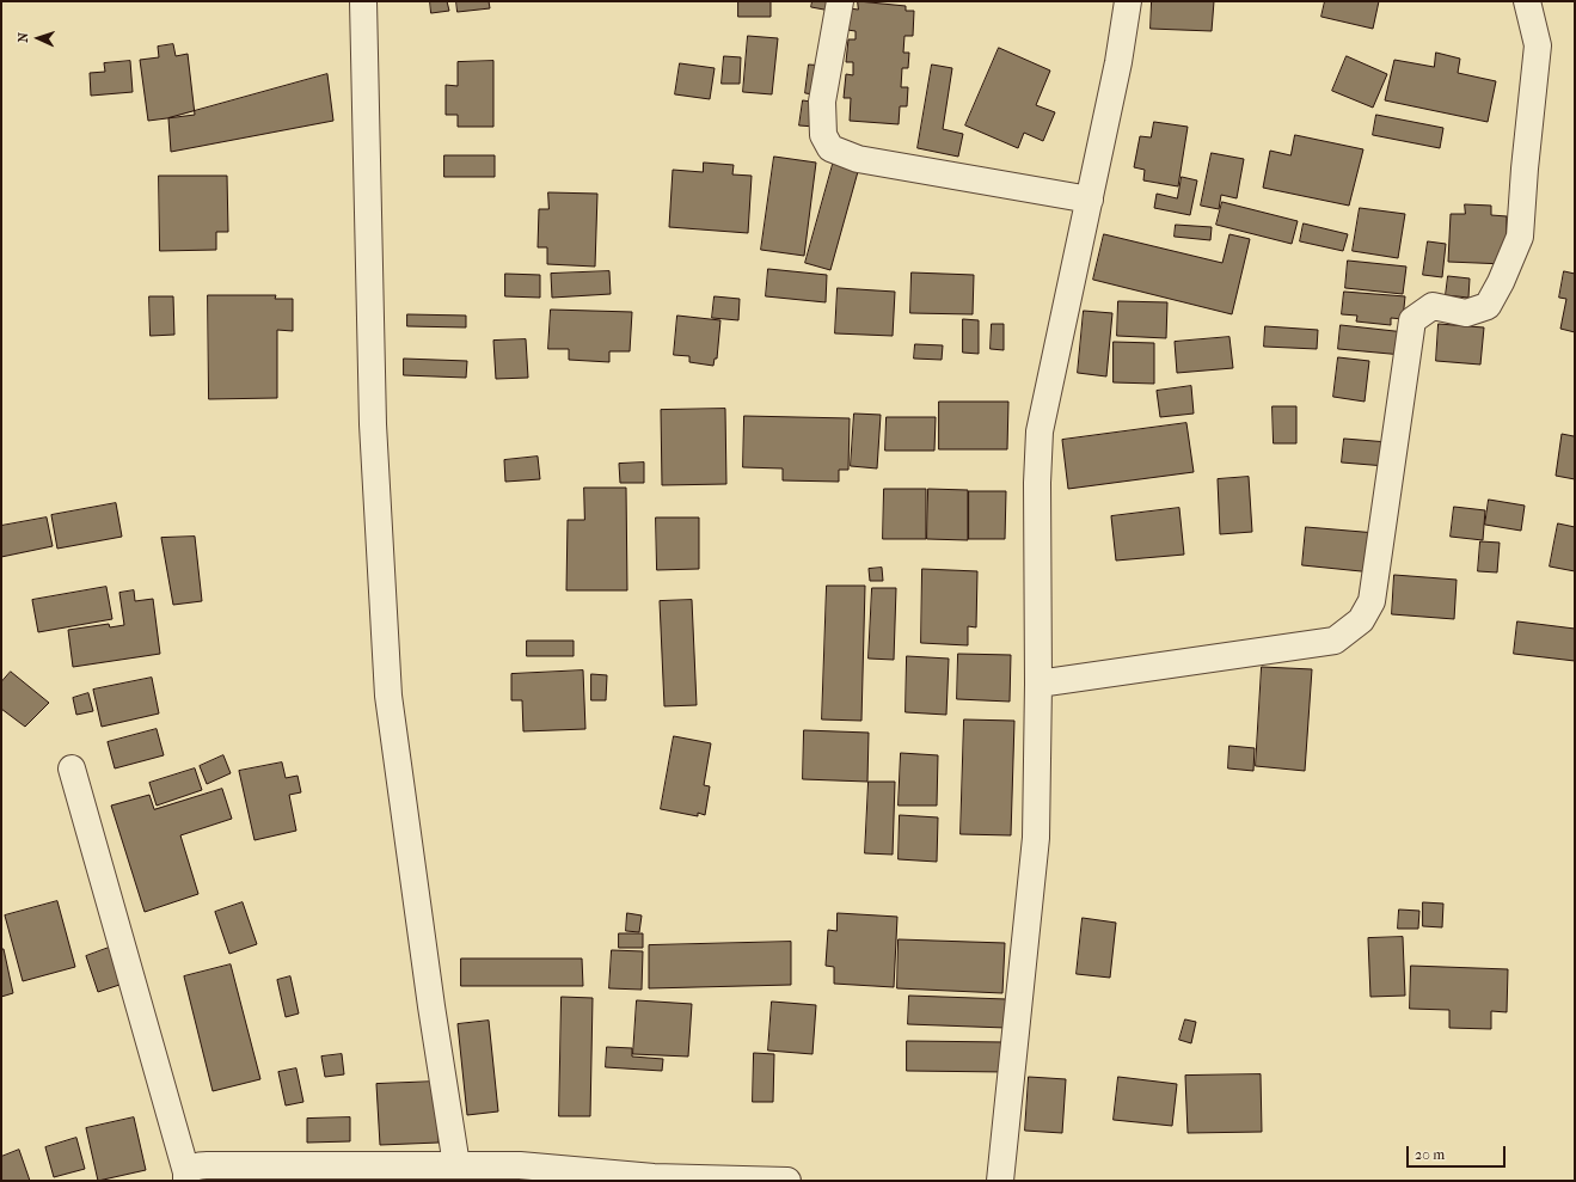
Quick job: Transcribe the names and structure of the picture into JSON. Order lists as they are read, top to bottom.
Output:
{
  "scale_bar": "20 m",
  "north": "left"
}
